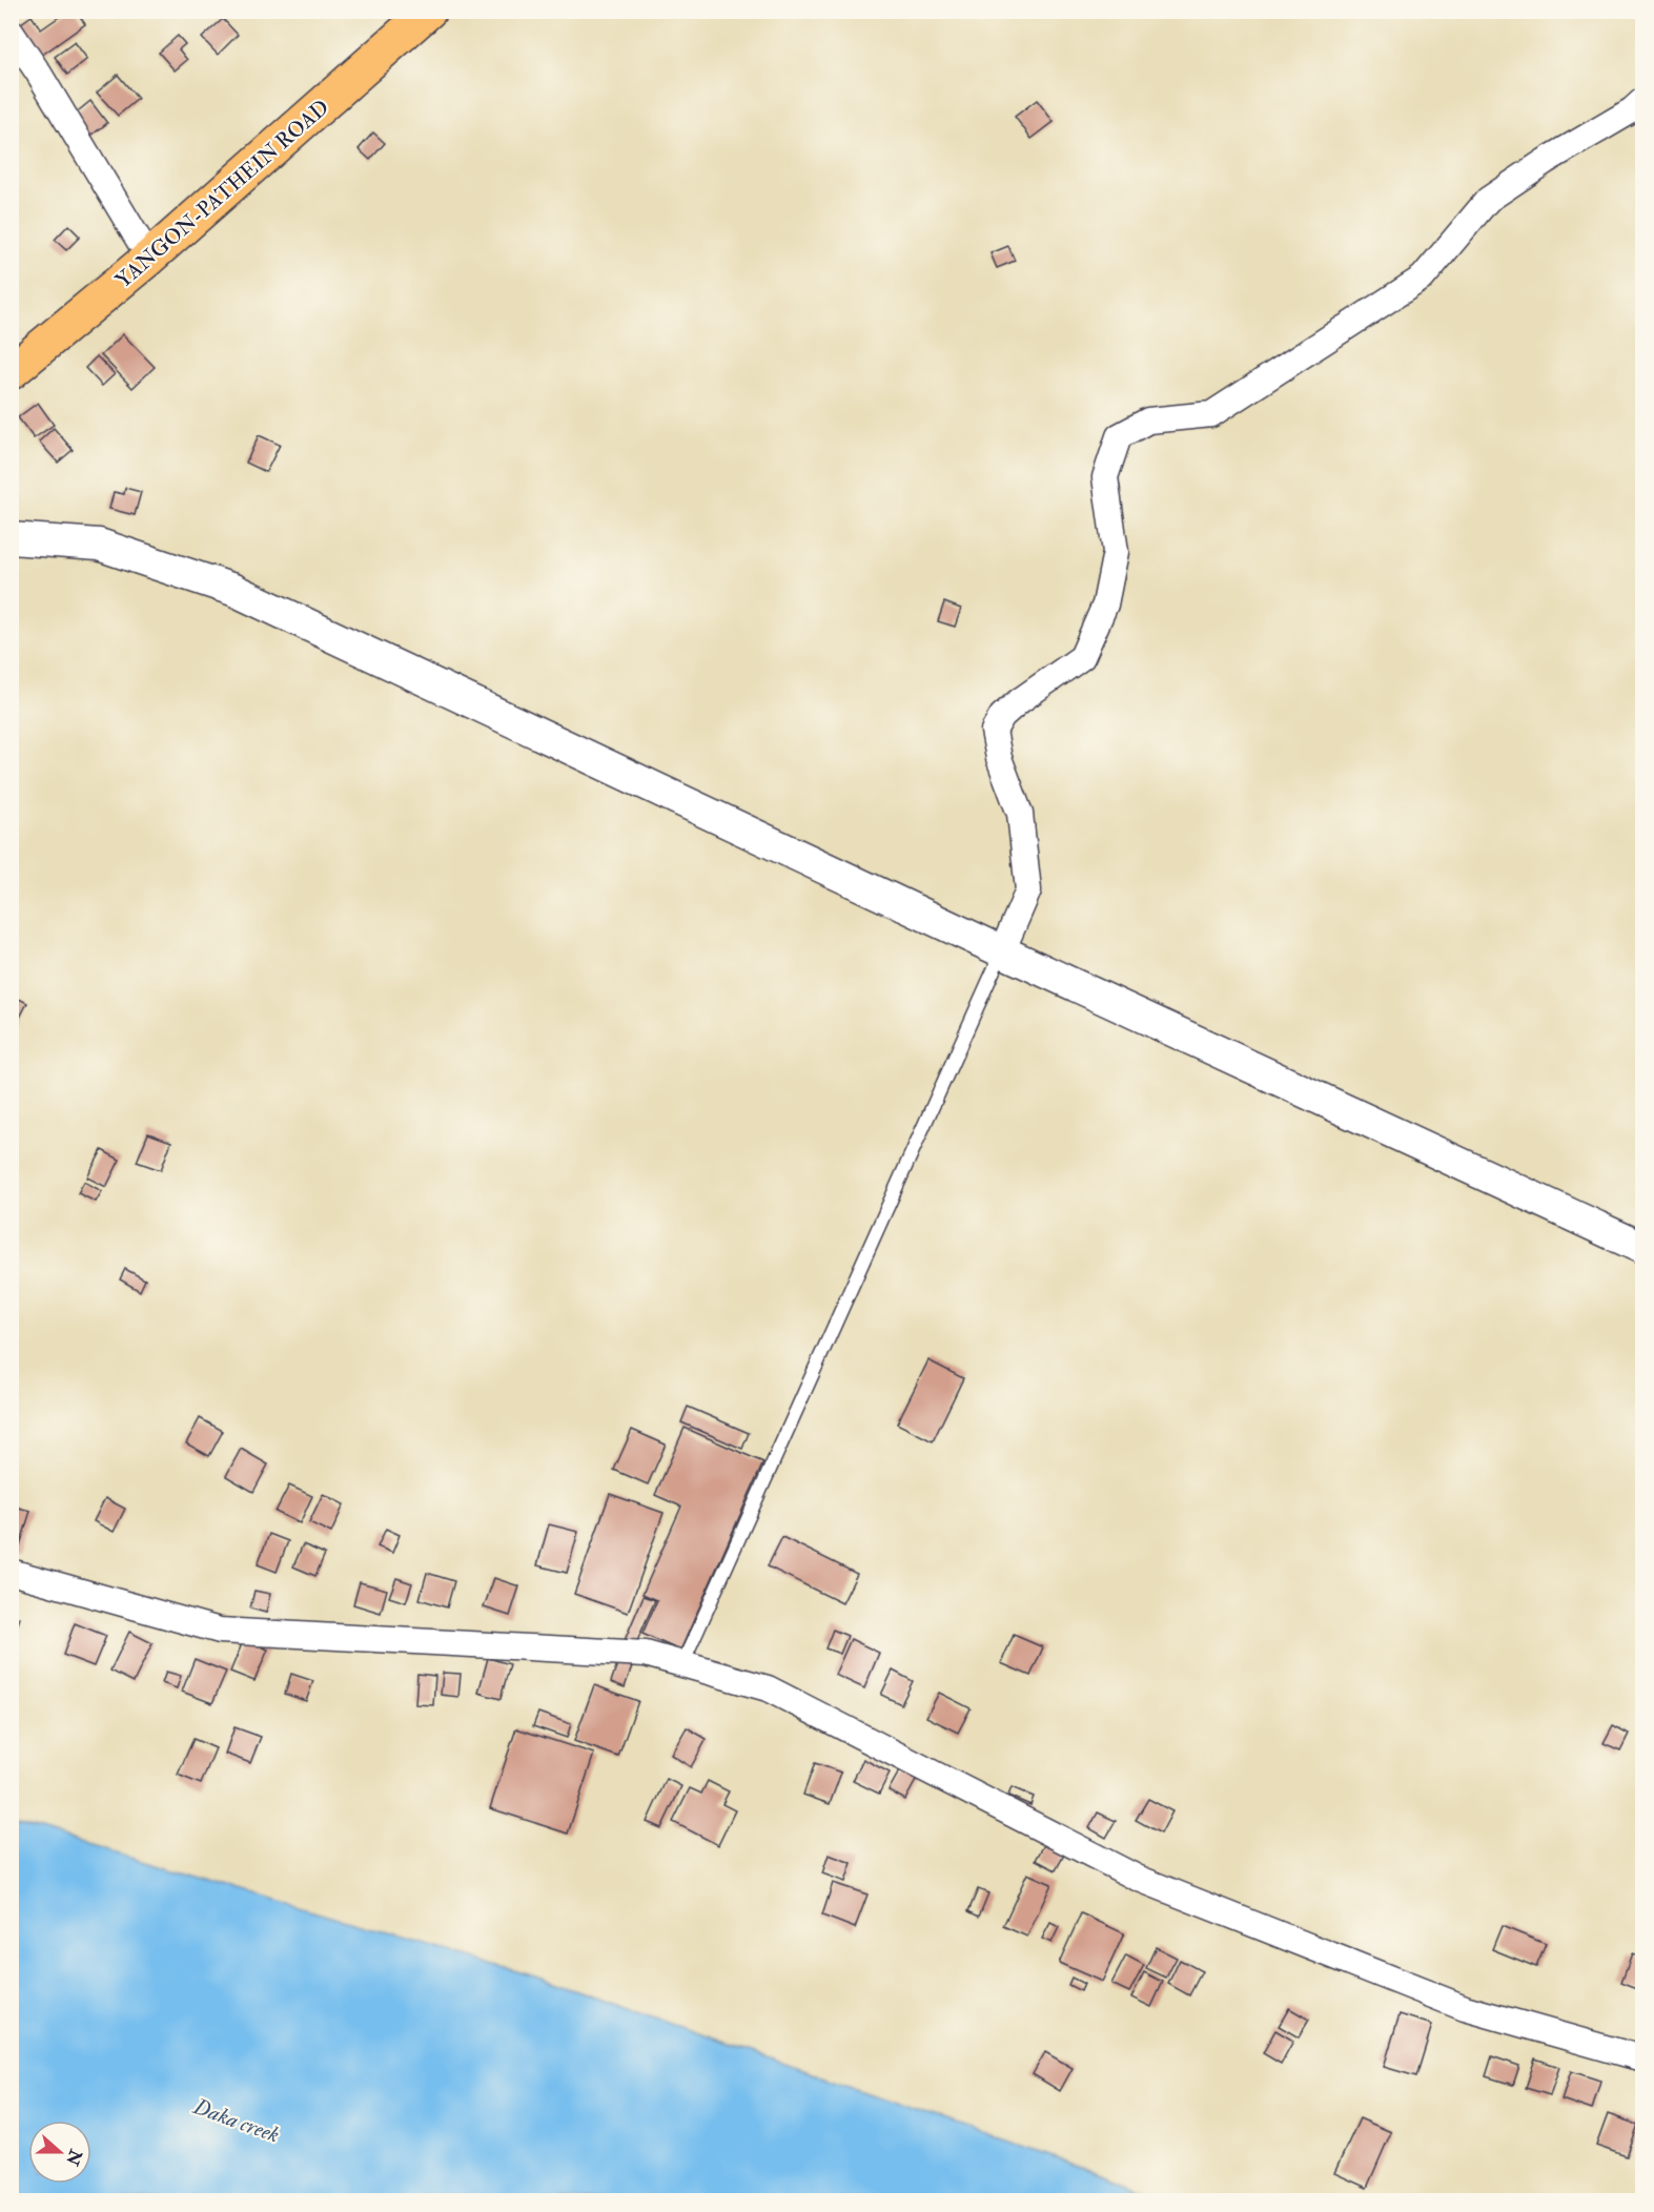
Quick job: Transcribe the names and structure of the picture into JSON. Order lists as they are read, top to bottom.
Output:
{
  "streets": {
    "highway": ["YANGON-PATHEIN ROAD"]
  },
  "water": ["Daka creek"],
  "north": "right"
}
